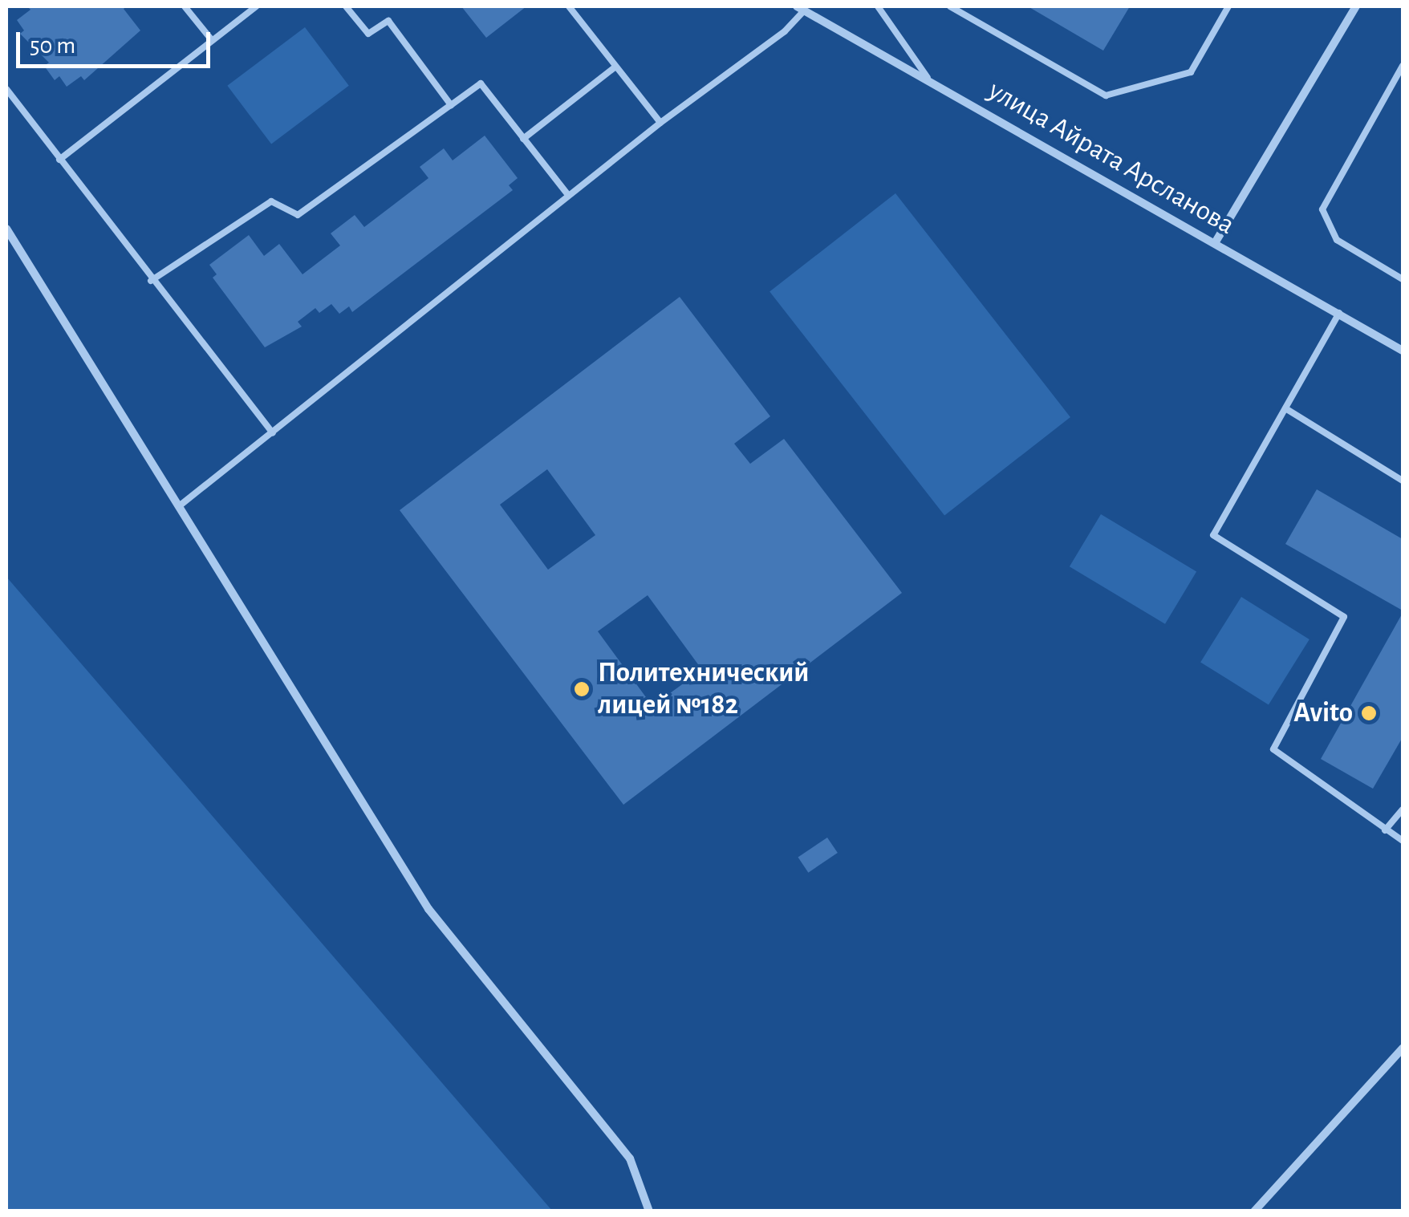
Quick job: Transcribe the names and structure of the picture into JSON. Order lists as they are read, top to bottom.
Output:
{
  "streets": {
    "street": ["улица Айрата Арсланова"]
  },
  "places": ["Политехнический лицей №182", "Avito"],
  "scale_bar": "50 m"
}
